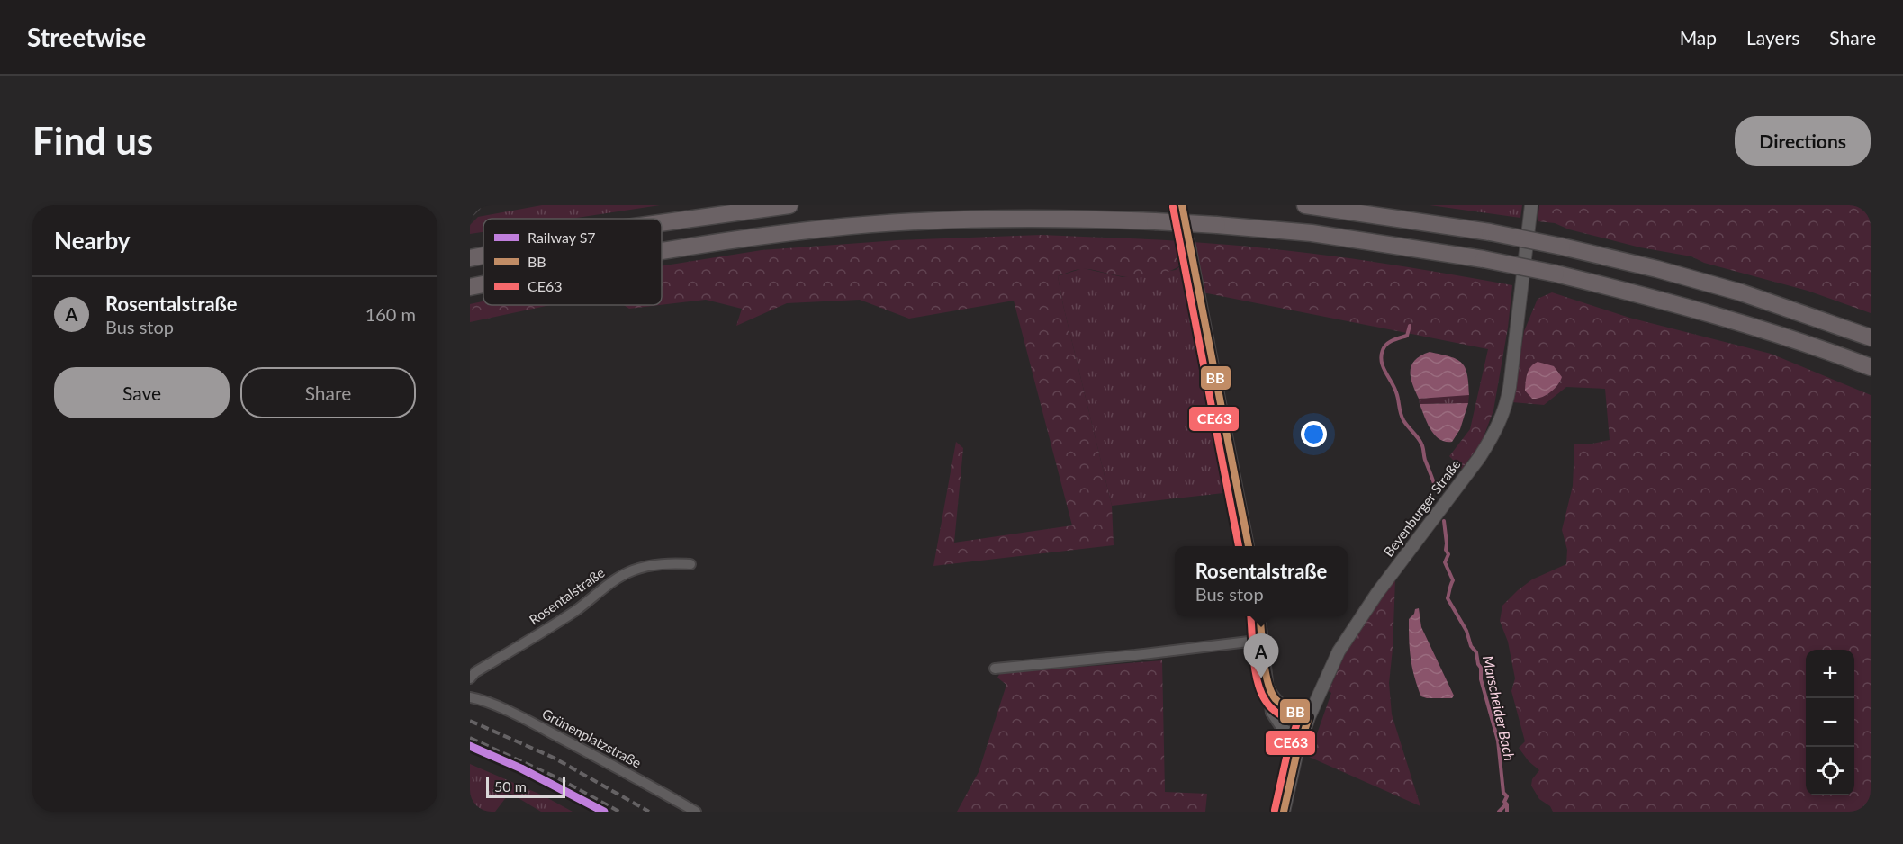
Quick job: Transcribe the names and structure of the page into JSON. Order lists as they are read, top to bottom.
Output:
{
  "streets": {
    "main road": ["Beyenburger Straße"],
    "street": ["Rosentalstraße", "Grünenplatzstraße"]
  },
  "water": ["Marscheider Bach"],
  "lines": ["transit line BB", "transit line CE63", "rail line S7"],
  "legend": ["Railway S7", "BB", "CE63"],
  "scale_bar": "50 m",
  "page": {
    "header": "Streetwise",
    "nav": ["Map", "Layers", "Share"],
    "buttons": [
      "Directions",
      ["Save", "Share"]
    ],
    "title": "Find us",
    "heading": "Nearby",
    "list": [
      {
        "mark": "A",
        "name": "Rosentalstraße",
        "note": "Bus stop",
        "value": "160 m"
      }
    ],
    "popup": ["Rosentalstraße", "Bus stop"],
    "pins": "A",
    "map_buttons": ["+", "−"],
    "scale": "50 m"
  }
}
